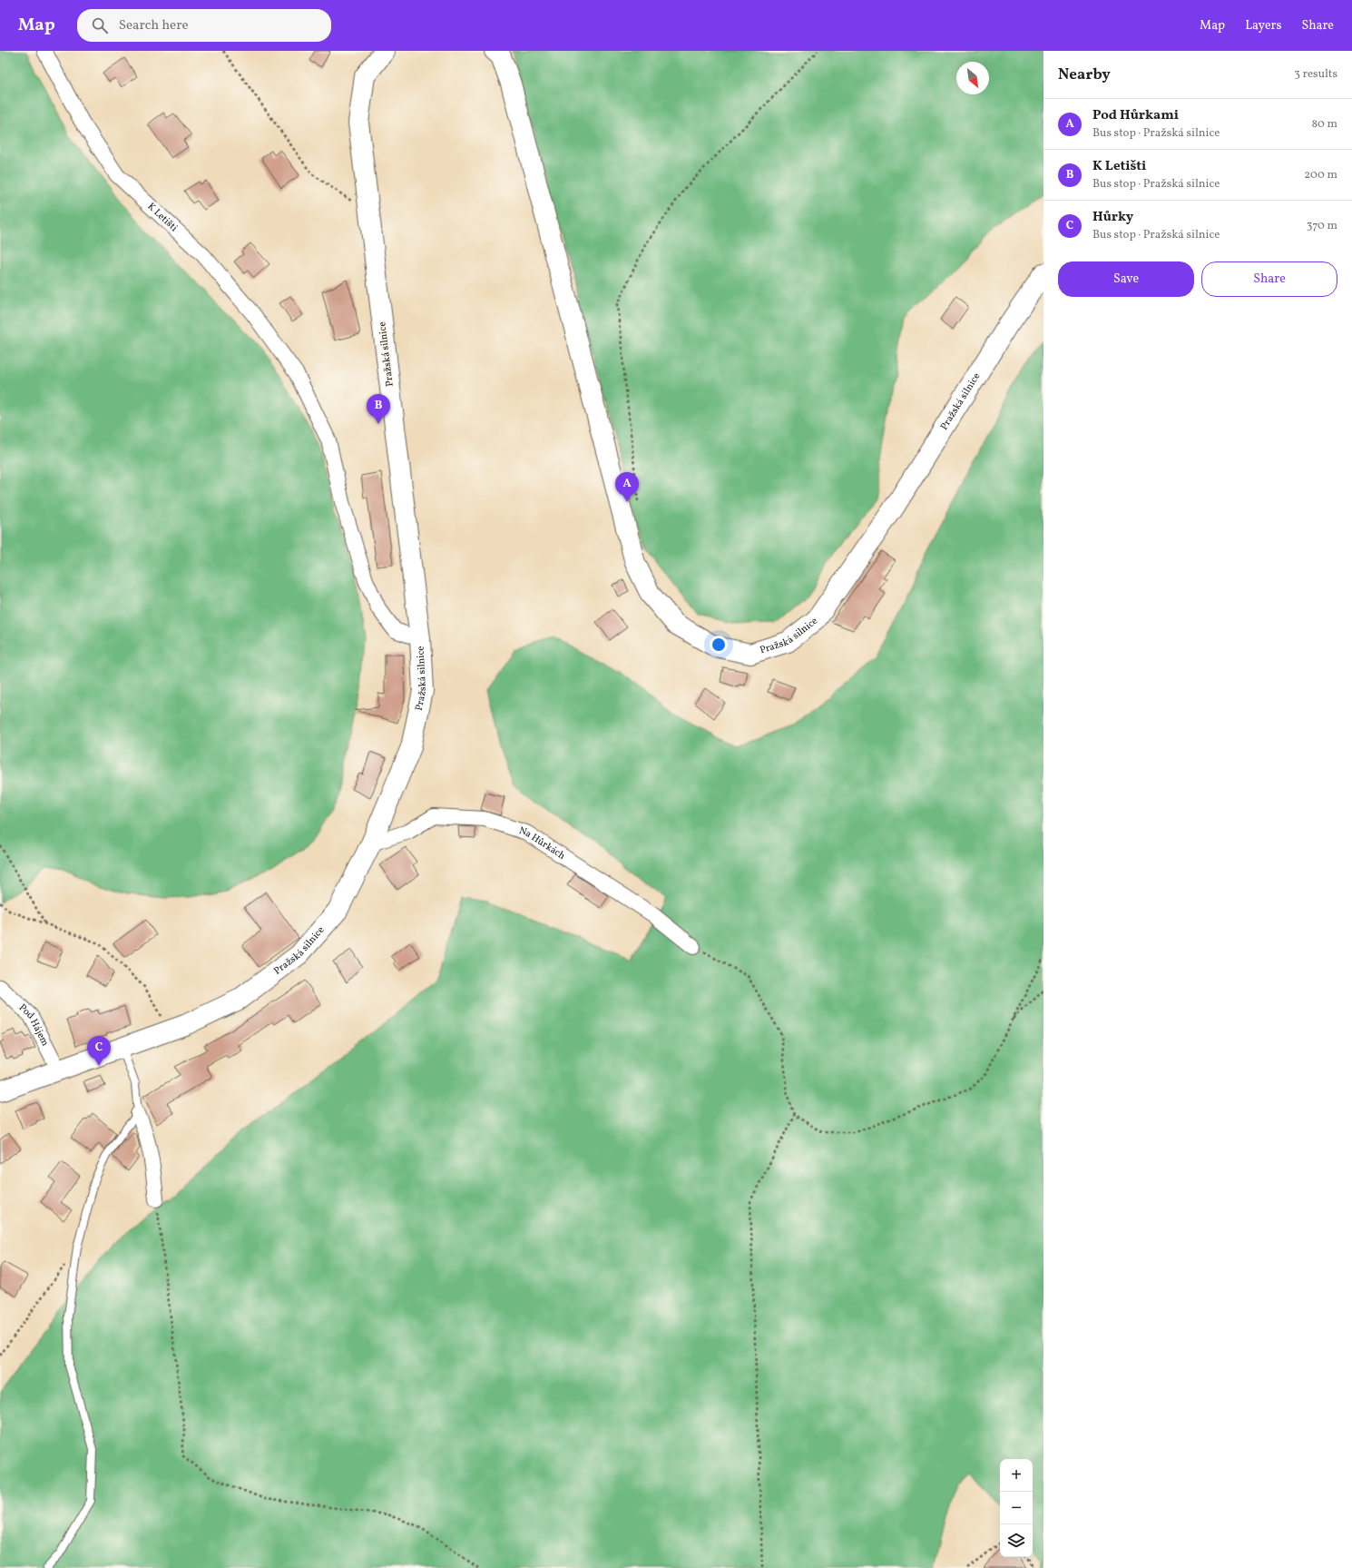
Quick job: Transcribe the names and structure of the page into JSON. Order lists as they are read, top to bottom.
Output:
{
  "streets": {
    "street": [
      "K Letišti",
      "Pražská silnice",
      "Na Hůrkách",
      "Pod Hájem"
    ]
  },
  "crossings": [
    ["K Letišti", "Pražská silnice"],
    ["Pražská silnice", "Na Hůrkách"],
    ["Pražská silnice", "Pod Hájem"]
  ],
  "north": "bottom right",
  "page": {
    "header": "Map",
    "search": "Search here",
    "nav": ["Map", "Layers", "Share"],
    "heading": ["Nearby", "3 results"],
    "list": [
      {
        "mark": "A",
        "name": "Pod Hůrkami",
        "note": "Bus stop · Pražská silnice",
        "value": "80 m"
      },
      {
        "mark": "B",
        "name": "K Letišti",
        "note": "Bus stop · Pražská silnice",
        "value": "200 m"
      },
      {
        "mark": "C",
        "name": "Hůrky",
        "note": "Bus stop · Pražská silnice",
        "value": "370 m"
      }
    ],
    "buttons": ["Save", "Share"],
    "pins": ["B", "A", "C"],
    "map_buttons": ["+", "−"]
  }
}
